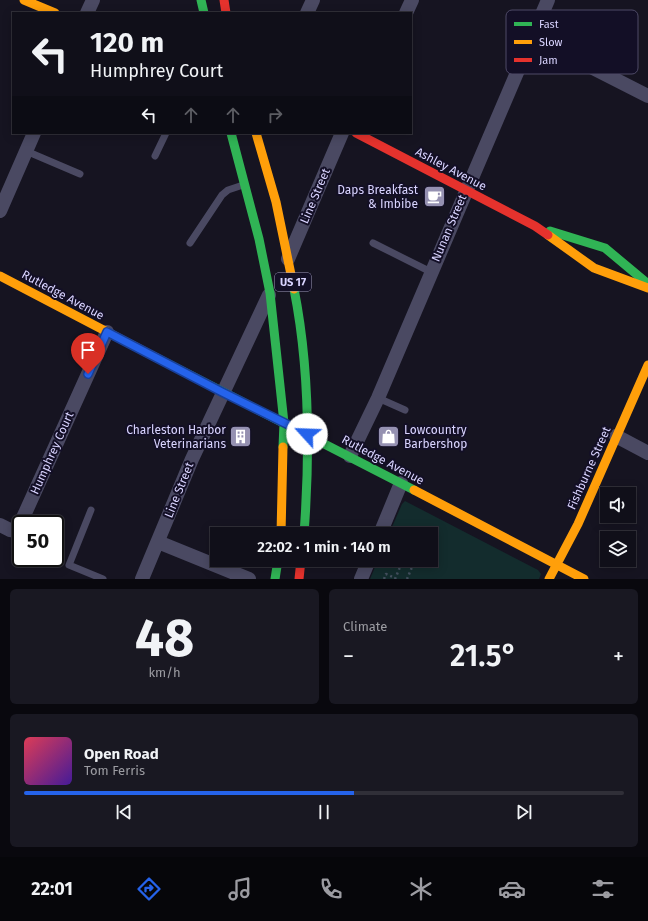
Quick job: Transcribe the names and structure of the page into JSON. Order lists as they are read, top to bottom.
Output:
{
  "streets": {
    "main road": [
      "Ashley Avenue",
      "US 17",
      "Rutledge Avenue",
      "Fishburne Street"
    ],
    "street": ["Line Street", "Nunan Street", "Humphrey Court"]
  },
  "crossings": [
    ["Ashley Avenue", "Nunan Street"],
    ["Line Street", "US 17"],
    ["Line Street", "Rutledge Avenue"],
    ["Nunan Street", "Rutledge Avenue"],
    ["US 17", "Rutledge Avenue"],
    ["Rutledge Avenue", "Humphrey Court"],
    ["Rutledge Avenue", "Fishburne Street"]
  ],
  "places": {
    "cafe": ["Daps Breakfast & Imbibe"],
    "building": ["Charleston Harbor Veterinarians"],
    "shop": ["Lowcountry Barbershop"]
  },
  "legend": ["Fast", "Slow", "Jam"],
  "page": {
    "turn": ["120 m", "Humphrey Court"],
    "limit": "50",
    "trip": "22:02 · 1 min · 140 m",
    "tile": [
      ["48", "km/h"],
      "Climate"
    ],
    "heat": ["−", "21.5°", "+"],
    "song": ["Open Road", "Tom Ferris"],
    "tabs": "22:01"
  }
}
